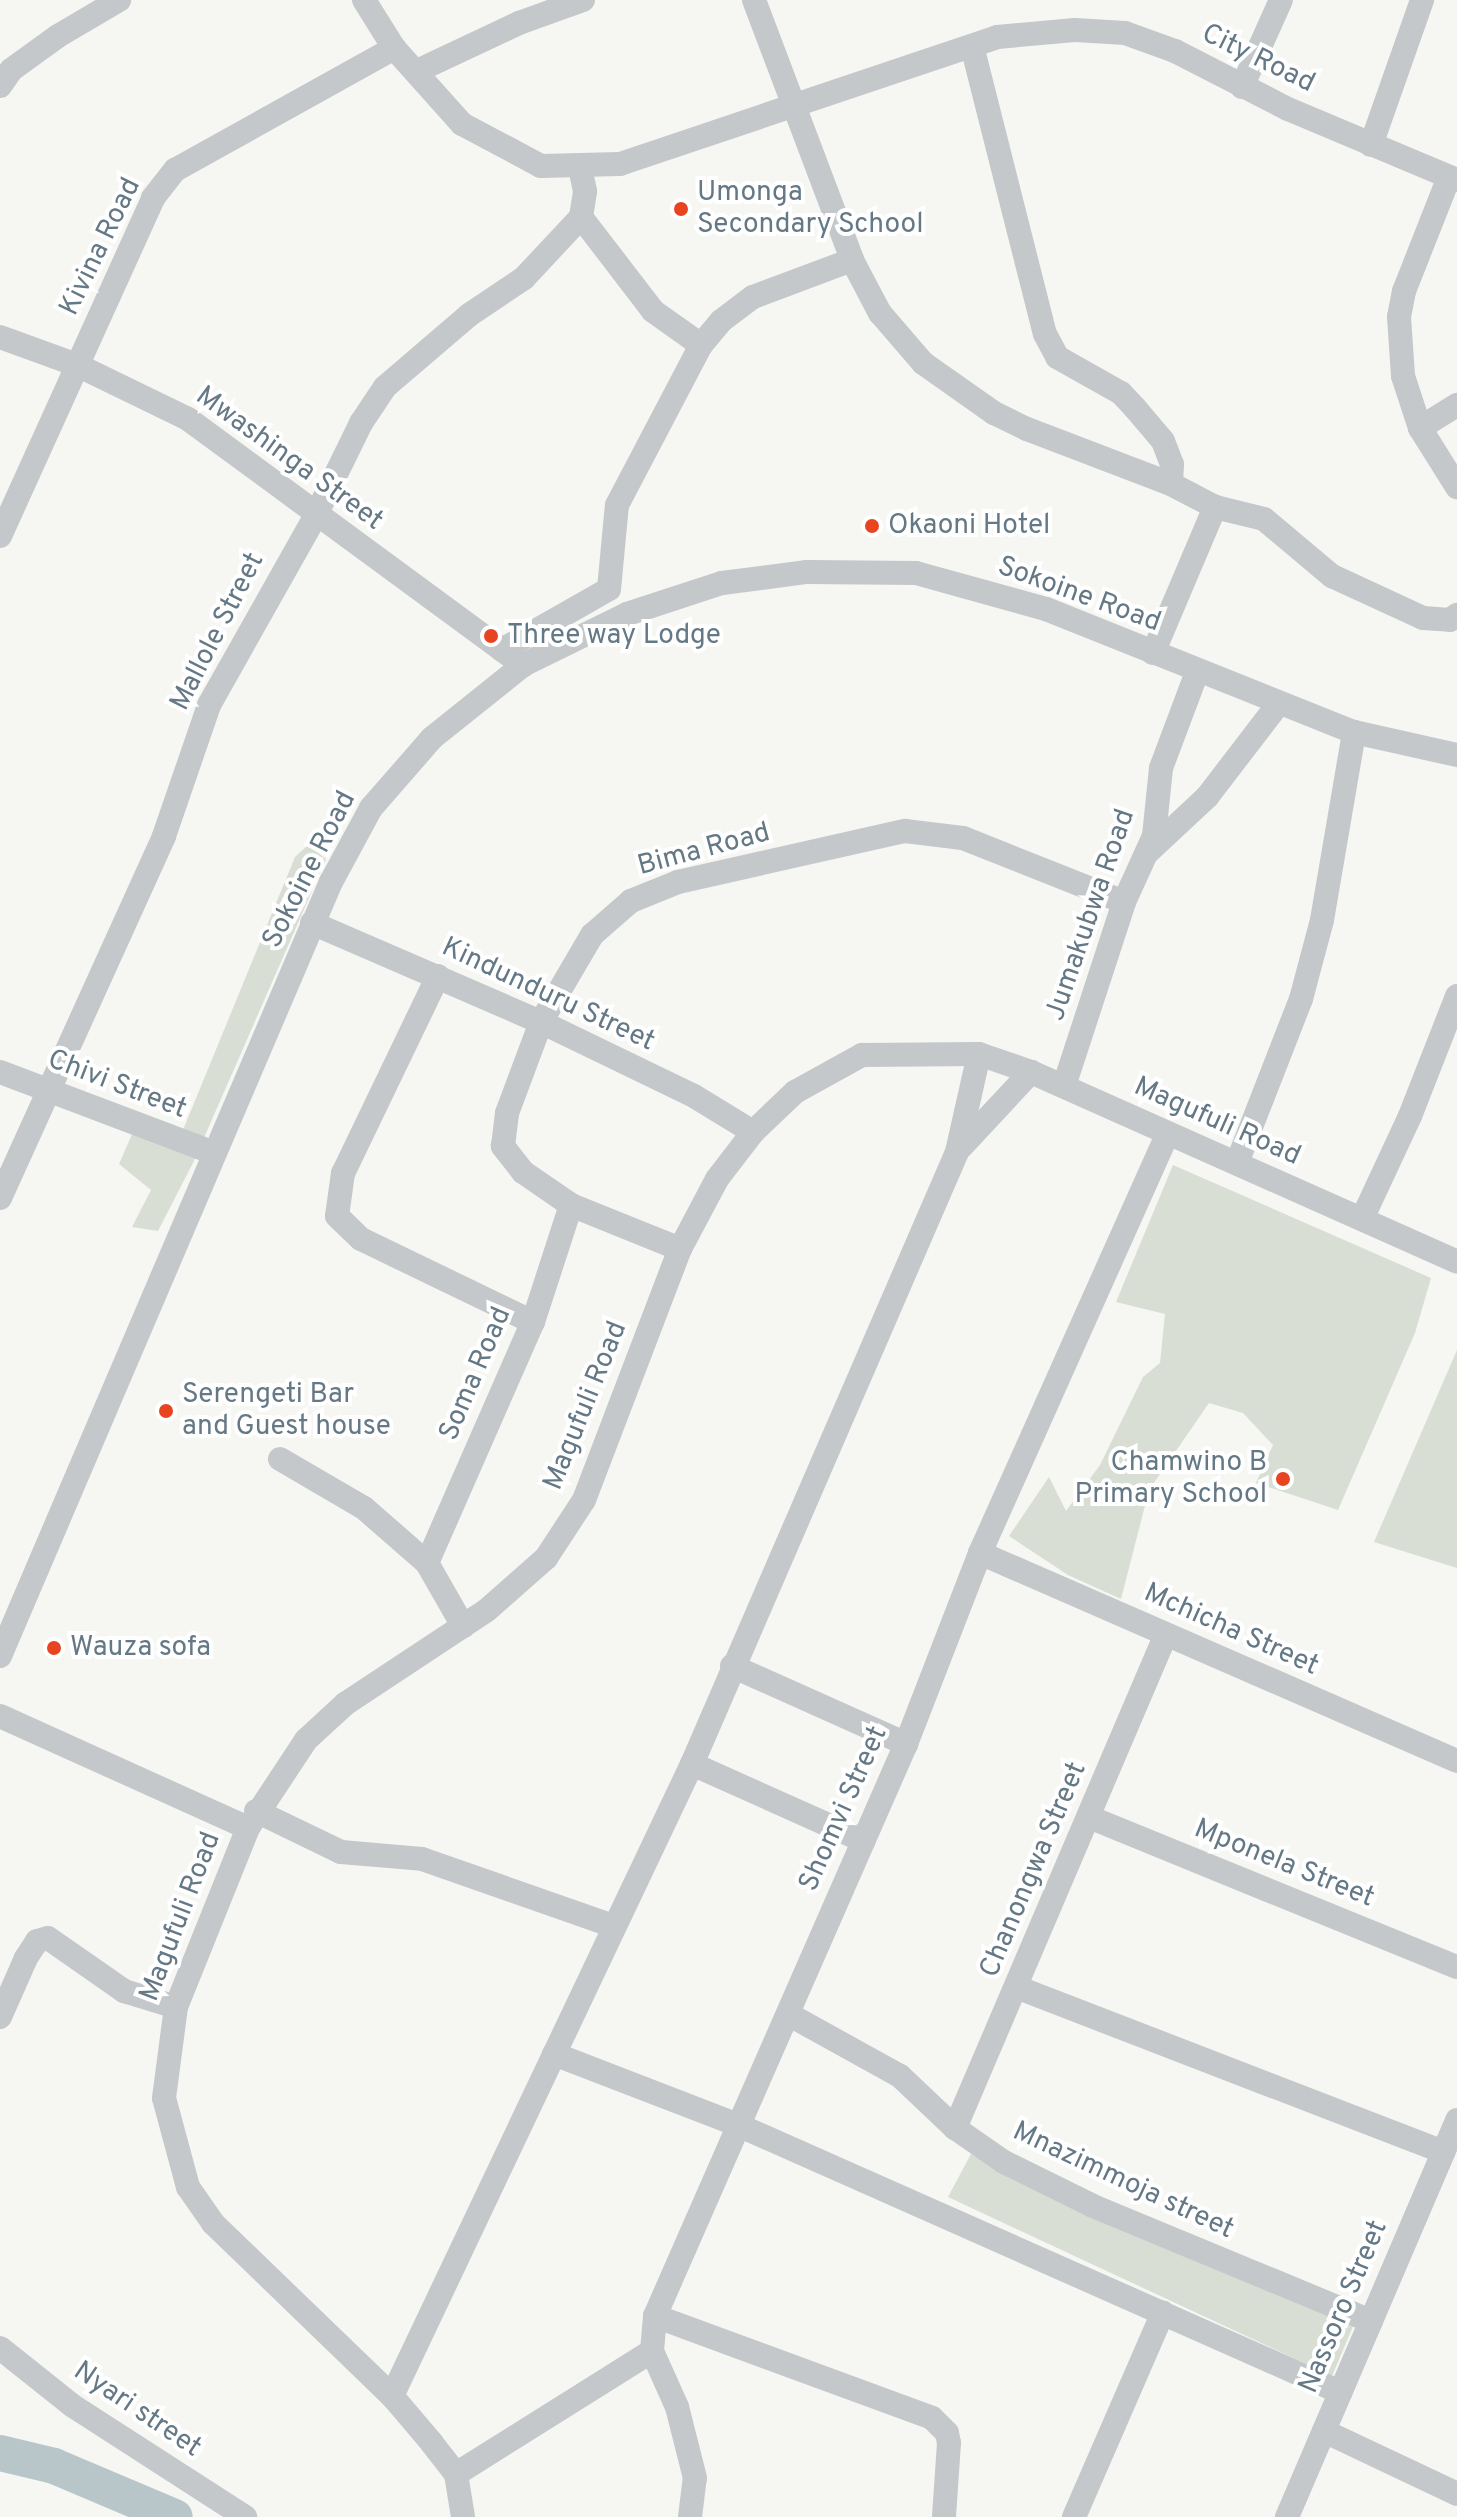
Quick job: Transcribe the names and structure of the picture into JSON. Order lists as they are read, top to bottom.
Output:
{
  "streets": {
    "street": [
      "City Road",
      "Kivina Road",
      "Mwashinga Street",
      "Sokoine Road",
      "Mallole Street",
      "Bima Road",
      "Jumakubwa Road",
      "Kindunduru Street",
      "Chivi Street",
      "Magufuli Road",
      "Soma Road",
      "Mchicha Street",
      "Shomvi Street",
      "Mponela Street",
      "Chanongwa Street",
      "Mnazimmoja street",
      "Nassoro Street",
      "Nyari street"
    ]
  },
  "crossings": [
    ["City Road", "Kivina Road"],
    ["Kivina Road", "Mwashinga Street"],
    ["Mwashinga Street", "Sokoine Road"],
    ["Mwashinga Street", "Mallole Street"],
    ["Sokoine Road", "Jumakubwa Road"],
    ["Sokoine Road", "Kindunduru Street"],
    ["Sokoine Road", "Chivi Street"],
    ["Mallole Street", "Chivi Street"],
    ["Bima Road", "Jumakubwa Road"],
    ["Bima Road", "Kindunduru Street"],
    ["Bima Road", "Magufuli Road"],
    ["Bima Road", "Soma Road"],
    ["Jumakubwa Road", "Magufuli Road"],
    ["Kindunduru Street", "Magufuli Road"],
    ["Magufuli Road", "Shomvi Street"],
    ["Mchicha Street", "Shomvi Street"],
    ["Mchicha Street", "Chanongwa Street"],
    ["Shomvi Street", "Mnazimmoja street"],
    ["Mponela Street", "Chanongwa Street"],
    ["Chanongwa Street", "Mnazimmoja street"],
    ["Mnazimmoja street", "Nassoro Street"]
  ],
  "places": [
    "Umonga Secondary School",
    "Okaoni Hotel",
    "Three way Lodge",
    "Serengeti Bar and Guest house",
    "Chamwino B Primary School",
    "Wauza sofa"
  ]
}
